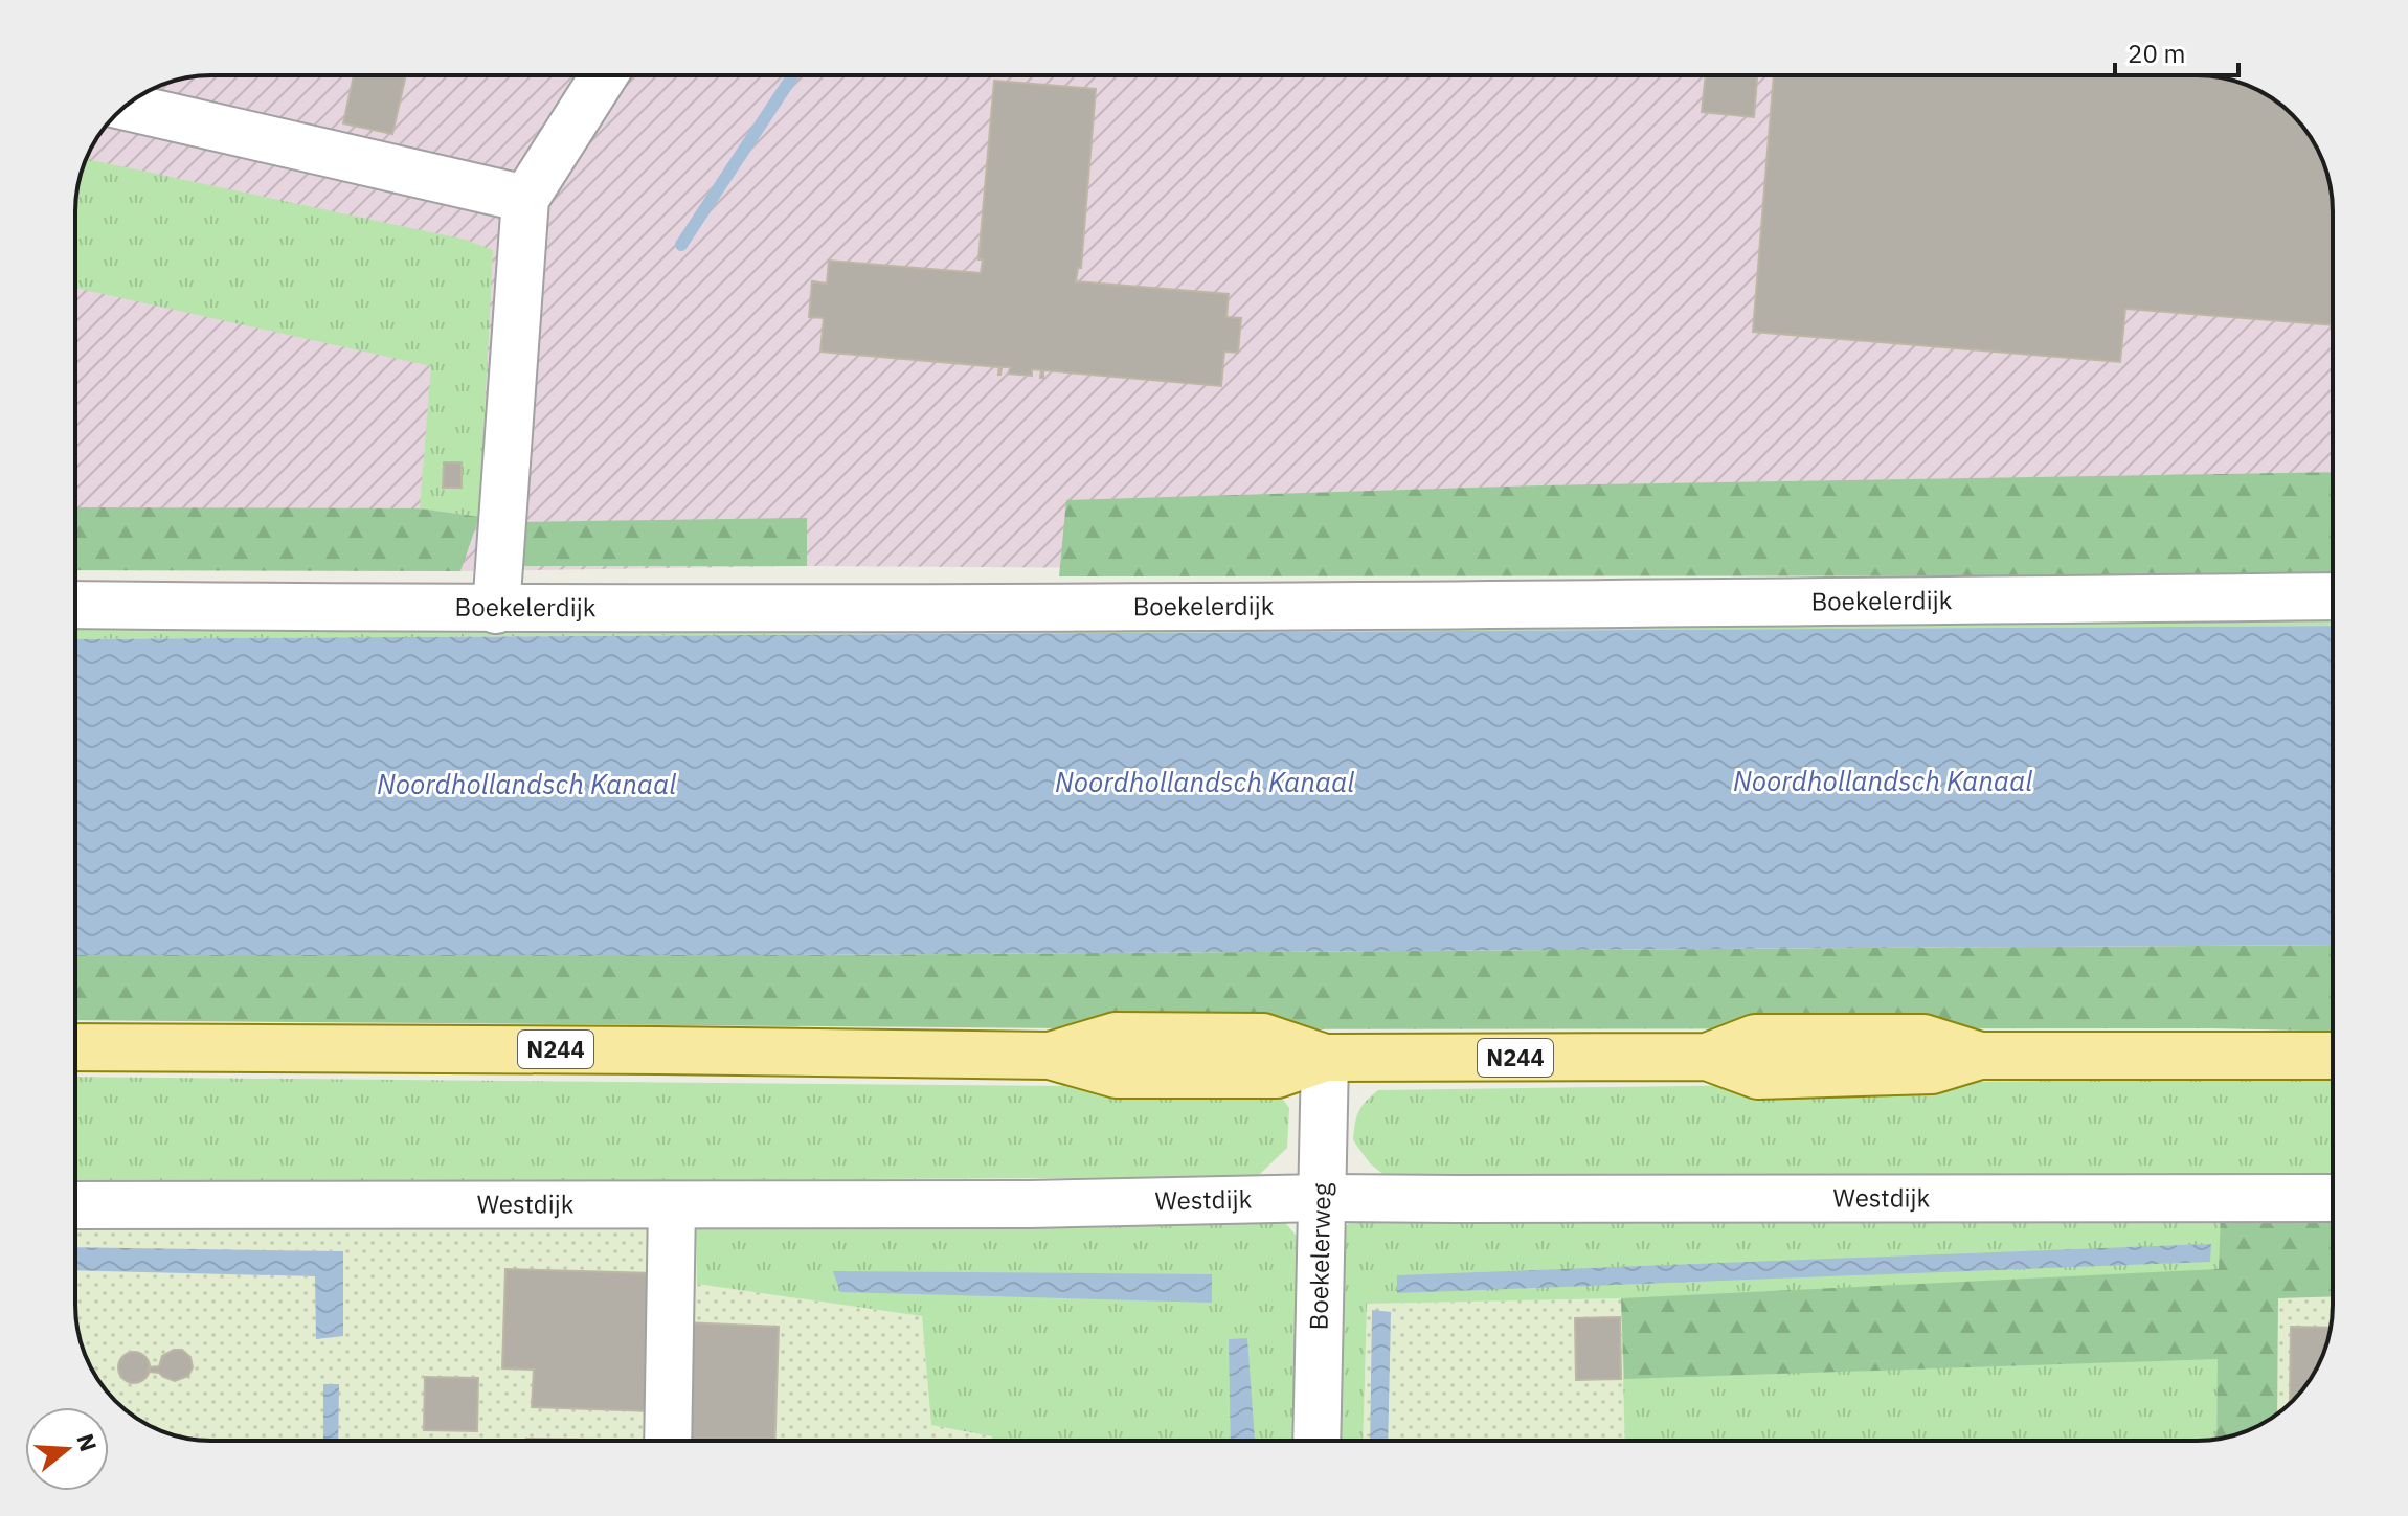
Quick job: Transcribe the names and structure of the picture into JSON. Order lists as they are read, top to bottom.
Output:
{
  "streets": {
    "main road": ["N244"],
    "street": ["Boekelerdijk", "Westdijk", "Boekelerweg"]
  },
  "crossings": [
    ["N244", "Boekelerweg"],
    ["Westdijk", "Boekelerweg"]
  ],
  "water": ["Noordhollandsch Kanaal"],
  "scale_bar": "20 m",
  "north": "right"
}
